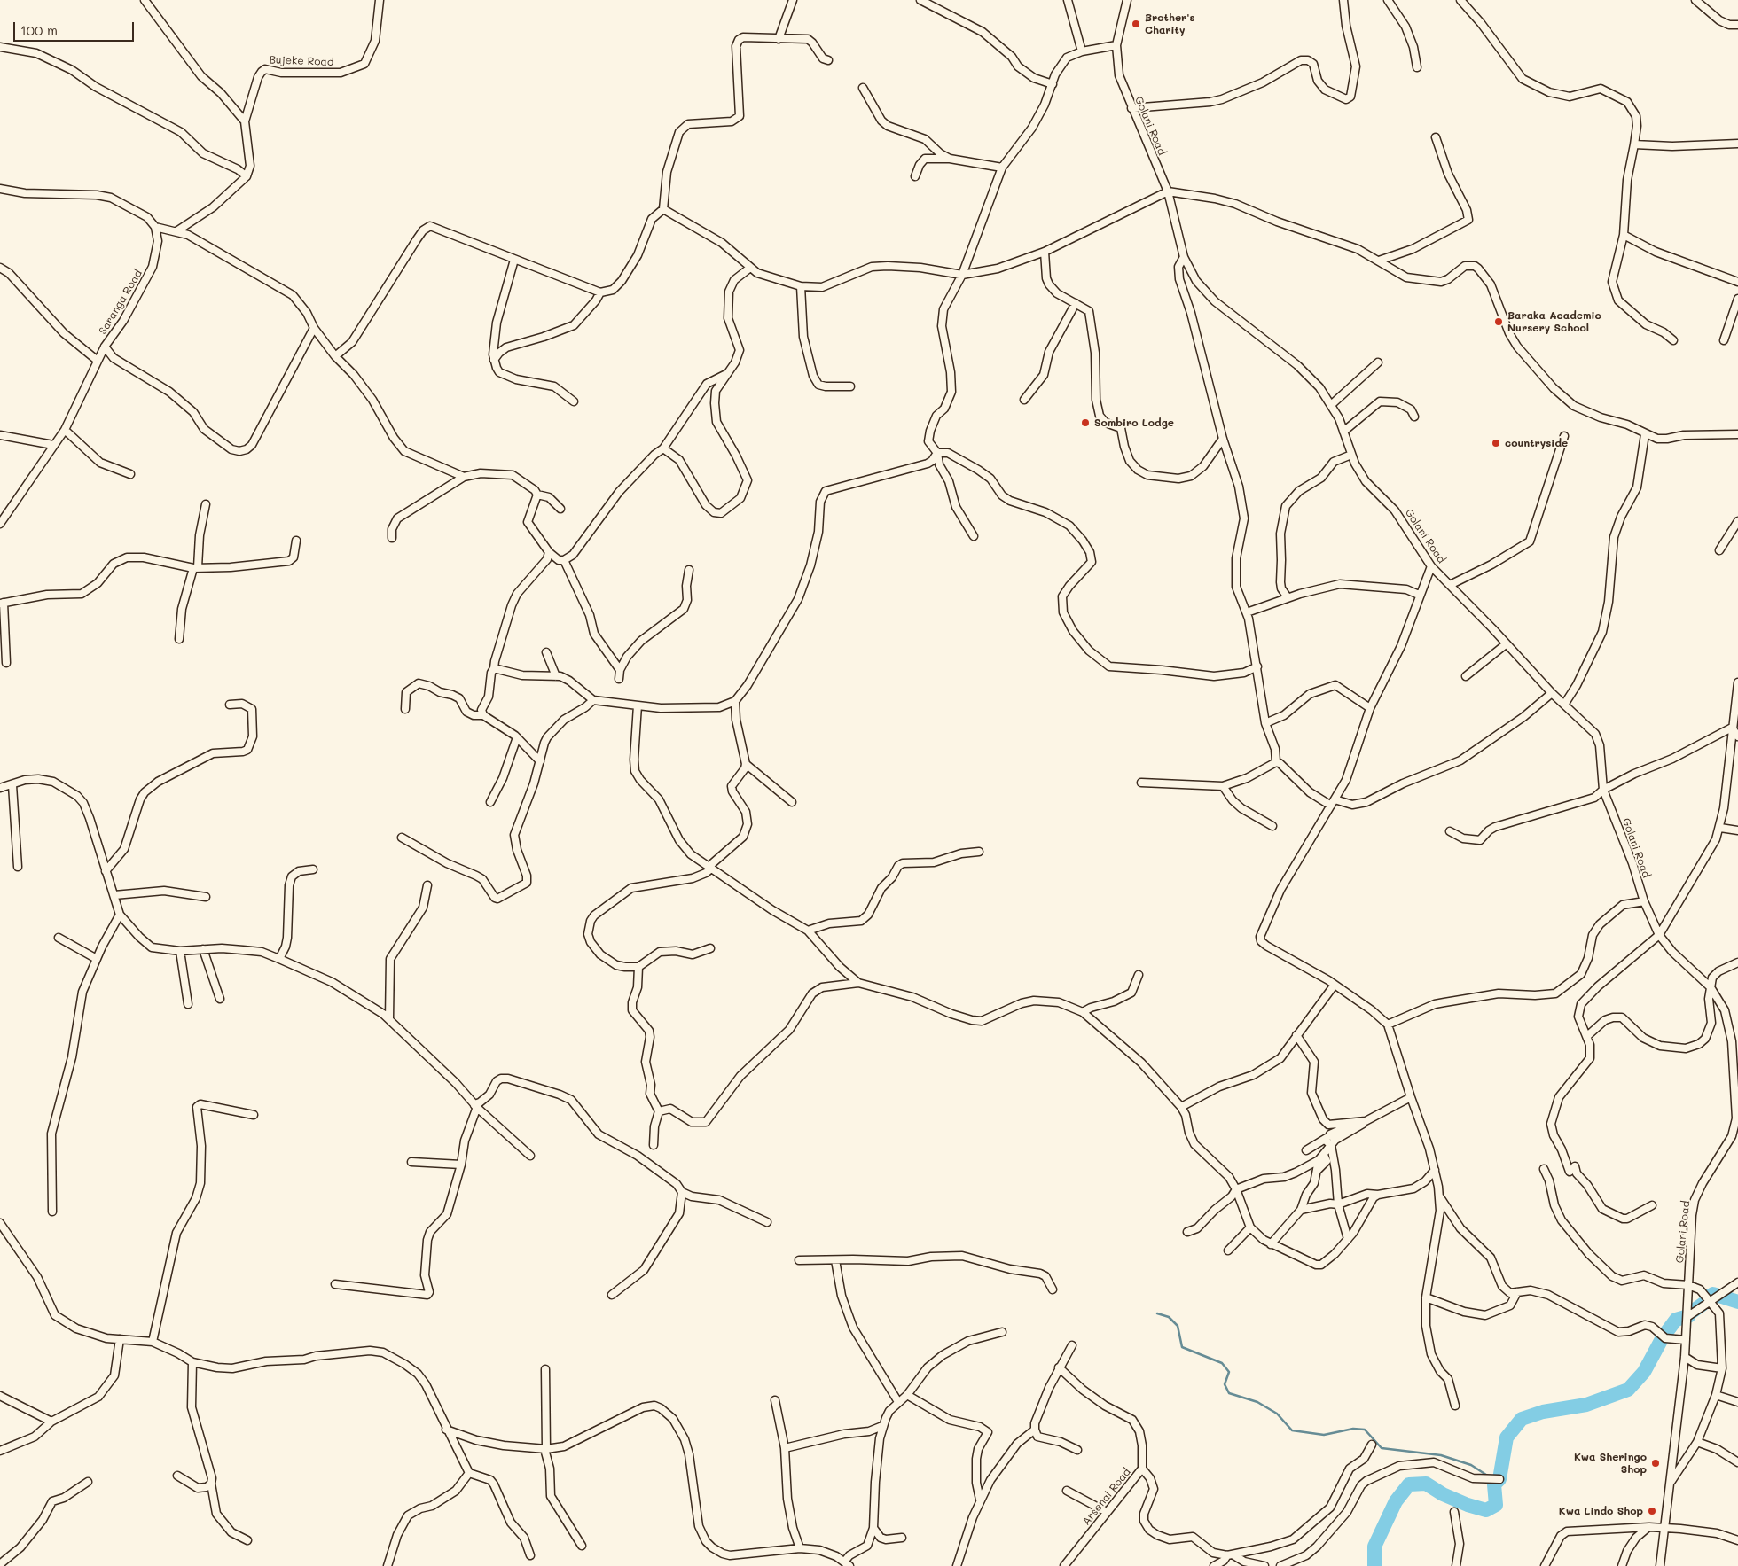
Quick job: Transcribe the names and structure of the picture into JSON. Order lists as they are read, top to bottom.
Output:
{
  "streets": {
    "street": [
      "Bujeke Road",
      "Golani Road",
      "Saranga Road",
      "Arsenal Road"
    ]
  },
  "places": [
    "Brother's Charity",
    "Baraka Academic Nursery School",
    "Sombiro Lodge",
    "countryside",
    "Kwa Sheringo Shop",
    "Kwa Lindo Shop"
  ],
  "scale_bar": "100 m"
}
